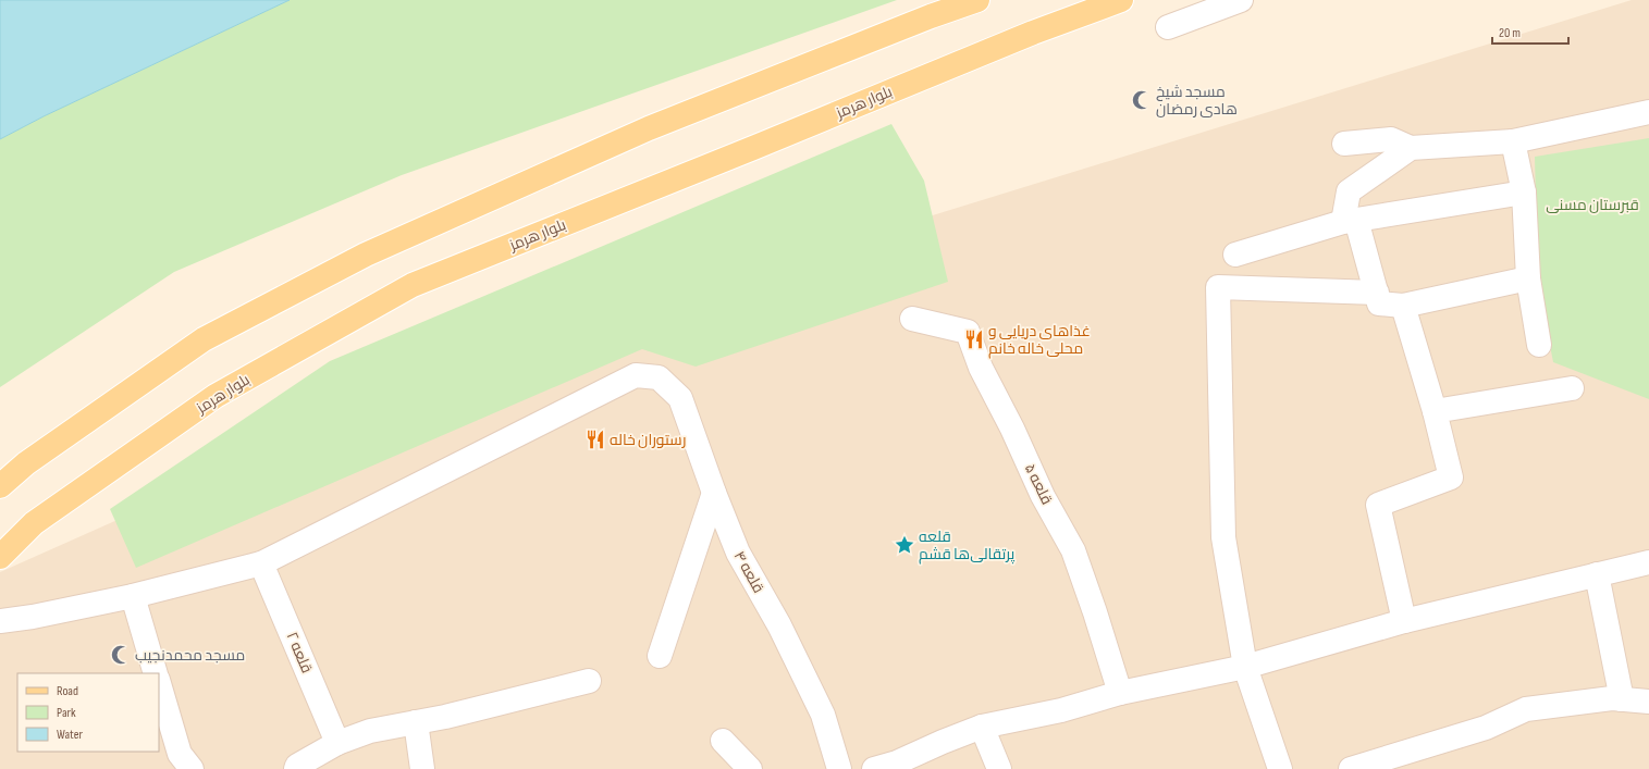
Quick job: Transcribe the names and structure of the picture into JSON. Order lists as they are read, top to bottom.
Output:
{
  "streets": {
    "main road": ["بلوار هرمز"],
    "street": ["قلعه ۵", "قلعه ۴", "قلعه ۲"]
  },
  "crossings": [
    ["قلعه ۴", "قلعه ۲"]
  ],
  "parks": ["قبرستان مسنی"],
  "places": {
    "mosque": ["مسجد شیخ هادی رمضان", "مسجد محمدنجیب"],
    "restaurant": ["غذاهای دریایی و محلی خاله‌ خانم", "رستوران خاله"],
    "place": ["قلعه پرتقالی‌ها قشم"]
  },
  "legend": ["Road", "Park", "Water"],
  "scale_bar": "20 m"
}
